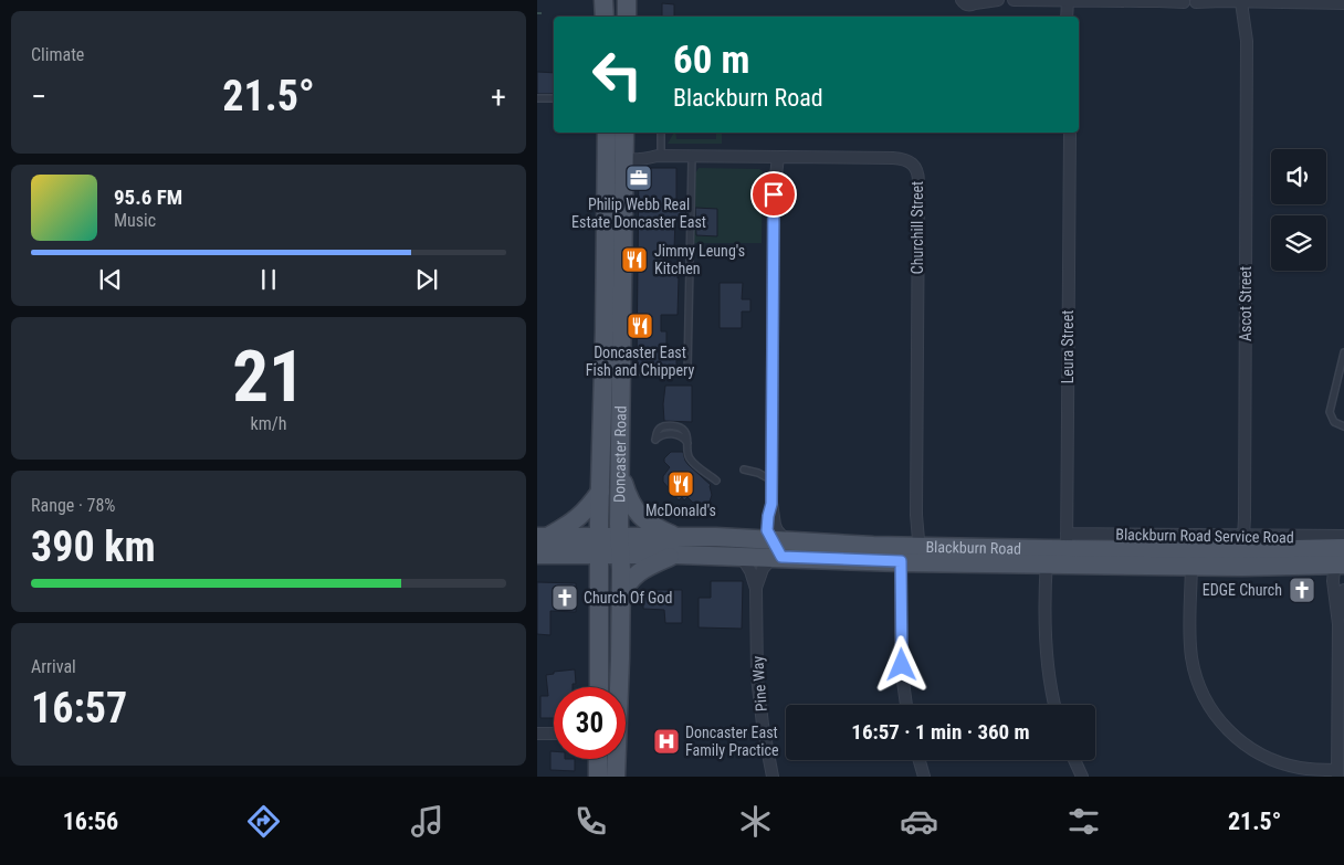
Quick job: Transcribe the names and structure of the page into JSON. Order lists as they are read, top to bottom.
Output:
{
  "streets": {
    "main road": ["Doncaster Road", "Blackburn Road"],
    "street": [
      "Churchill Street",
      "Ascot Street",
      "Leura Street",
      "Blackburn Road Service Road",
      "Pine Way"
    ]
  },
  "crossings": [
    ["Churchill Street", "Doncaster Road"],
    ["Churchill Street", "Blackburn Road"],
    ["Ascot Street", "Blackburn Road Service Road"],
    ["Ascot Street", "Blackburn Road"],
    ["Leura Street", "Blackburn Road Service Road"],
    ["Leura Street", "Blackburn Road"],
    ["Doncaster Road", "Blackburn Road"],
    ["Blackburn Road Service Road", "Blackburn Road"],
    ["Blackburn Road", "Pine Way"]
  ],
  "places": {
    "office": ["Philip Webb Real Estate Doncaster East"],
    "restaurant": ["Jimmy Leung's Kitchen", "Doncaster East Fish and Chippery", "McDonald's"],
    "church": ["EDGE Church", "Church Of God"],
    "hospital": ["Doncaster East Family Practice"]
  },
  "page": {
    "tile": [
      "Climate",
      ["21", "km/h"],
      ["Range · 78%", "390 km"],
      ["Arrival", "16:57"]
    ],
    "turn": ["60 m", "Blackburn Road"],
    "heat": ["−", "21.5°", "+"],
    "song": ["95.6 FM", "Music"],
    "limit": "30",
    "trip": "16:57 · 1 min · 360 m",
    "tabs": ["16:56", "21.5°"]
  }
}
